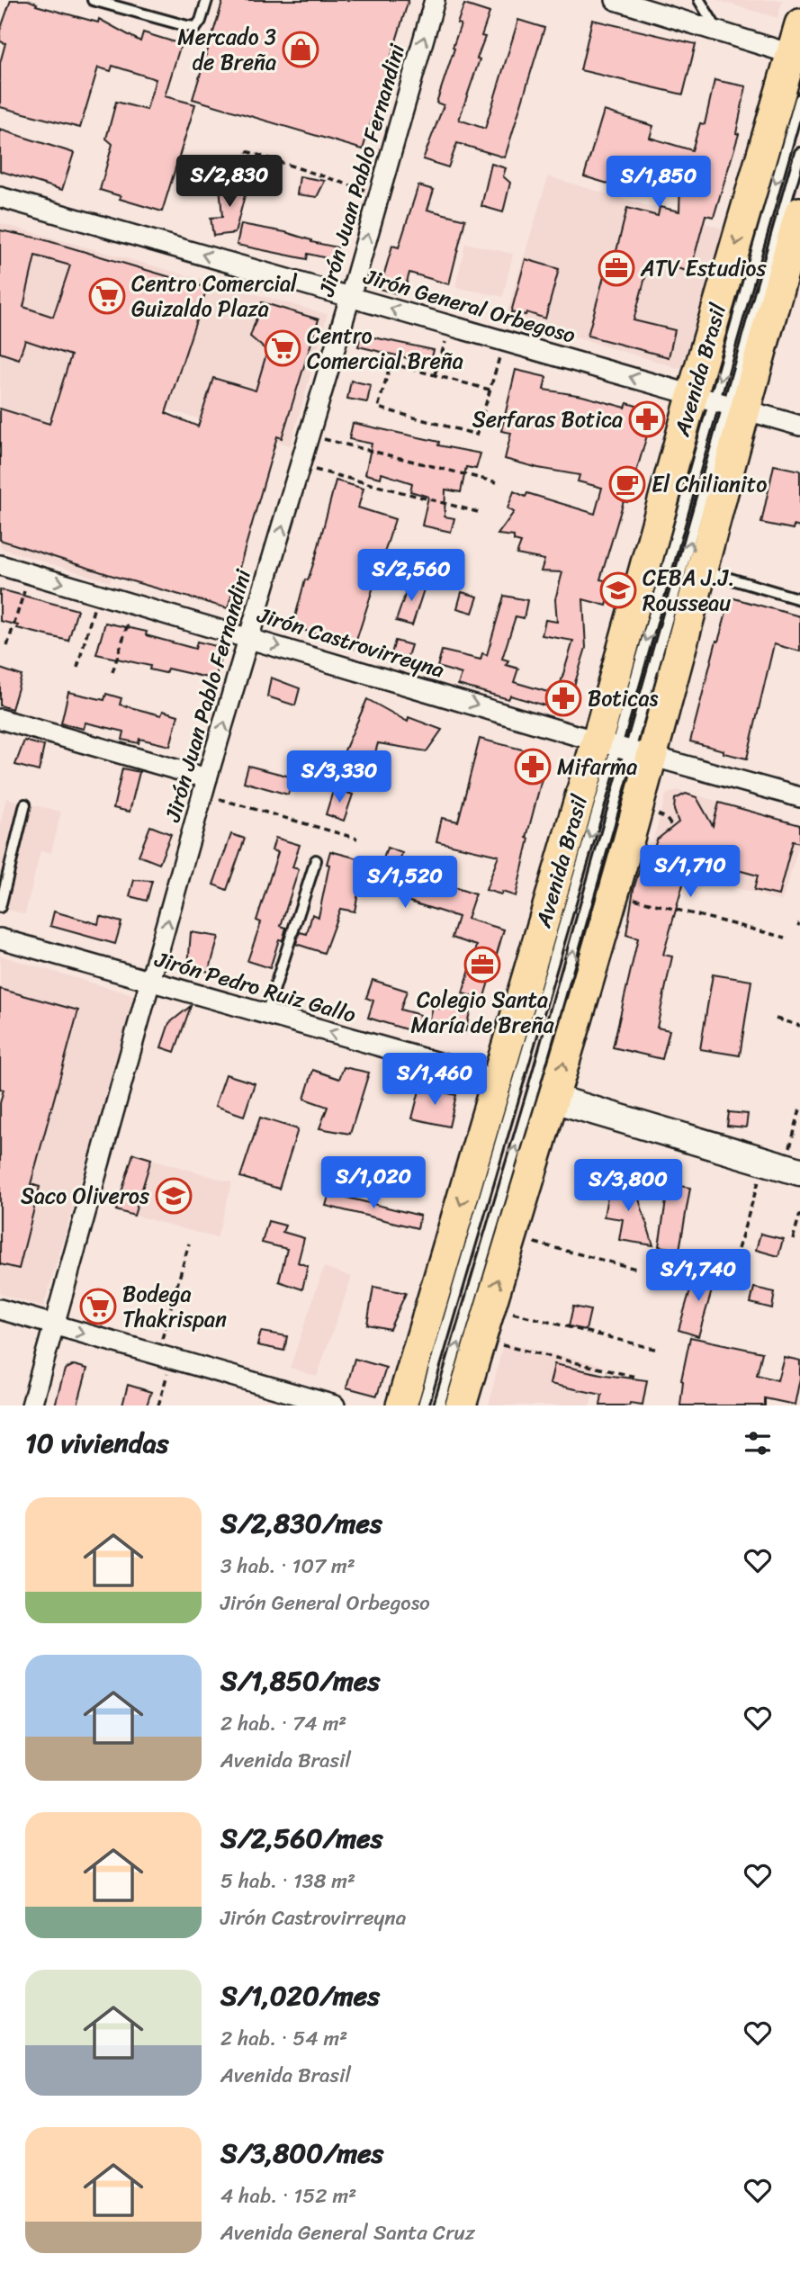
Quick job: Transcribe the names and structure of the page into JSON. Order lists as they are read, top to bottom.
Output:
{
  "streets": {
    "main road": ["Avenida Brasil"],
    "street": [
      "Jirón Juan Pablo Fernandini",
      "Jirón General Orbegoso",
      "Jirón Castrovirreyna",
      "Jirón Pedro Ruiz Gallo"
    ]
  },
  "crossings": [
    ["Jirón Juan Pablo Fernandini", "Jirón General Orbegoso"],
    ["Jirón Juan Pablo Fernandini", "Jirón Castrovirreyna"],
    ["Jirón Juan Pablo Fernandini", "Jirón Pedro Ruiz Gallo"],
    ["Jirón General Orbegoso", "Avenida Brasil"],
    ["Avenida Brasil", "Jirón Castrovirreyna"],
    ["Avenida Brasil", "Jirón Pedro Ruiz Gallo"]
  ],
  "one_way": [
    "Jirón Juan Pablo Fernandini",
    "Jirón General Orbegoso",
    "Jirón Castrovirreyna",
    "Jirón Pedro Ruiz Gallo"
  ],
  "places": {
    "shop": ["Mercado 3 de Breña"],
    "office": ["ATV Estudios", "Colegio Santa María de Breña"],
    "supermarket": ["Centro Comercial Guizaldo Plaza", "Centro Comercial Breña", "Bodega Thakrispan"],
    "pharmacy": ["Serfaras Botica", "Boticas", "Mifarma"],
    "cafe": ["El Chilianito"],
    "school or university": ["CEBA J.J. Rousseau", "Saco Oliveros"]
  },
  "page": {
    "price": [
      "S/2,830",
      "S/1,850",
      "S/2,560",
      "S/3,330",
      "S/1,710",
      "S/1,520",
      "S/1,460",
      "S/1,020",
      "S/3,800",
      "S/1,740"
    ],
    "heading": "10 viviendas",
    "list": [
      {
        "name": "S/2,830/mes",
        "note": "3 hab. · 107 m² · Jirón General Orbegoso"
      },
      {
        "name": "S/1,850/mes",
        "note": "2 hab. · 74 m² · Avenida Brasil"
      },
      {
        "name": "S/2,560/mes",
        "note": "5 hab. · 138 m² · Jirón Castrovirreyna"
      },
      {
        "name": "S/1,020/mes",
        "note": "2 hab. · 54 m² · Avenida Brasil"
      },
      {
        "name": "S/3,800/mes",
        "note": "4 hab. · 152 m² · Avenida General Santa Cruz"
      }
    ]
  }
}
